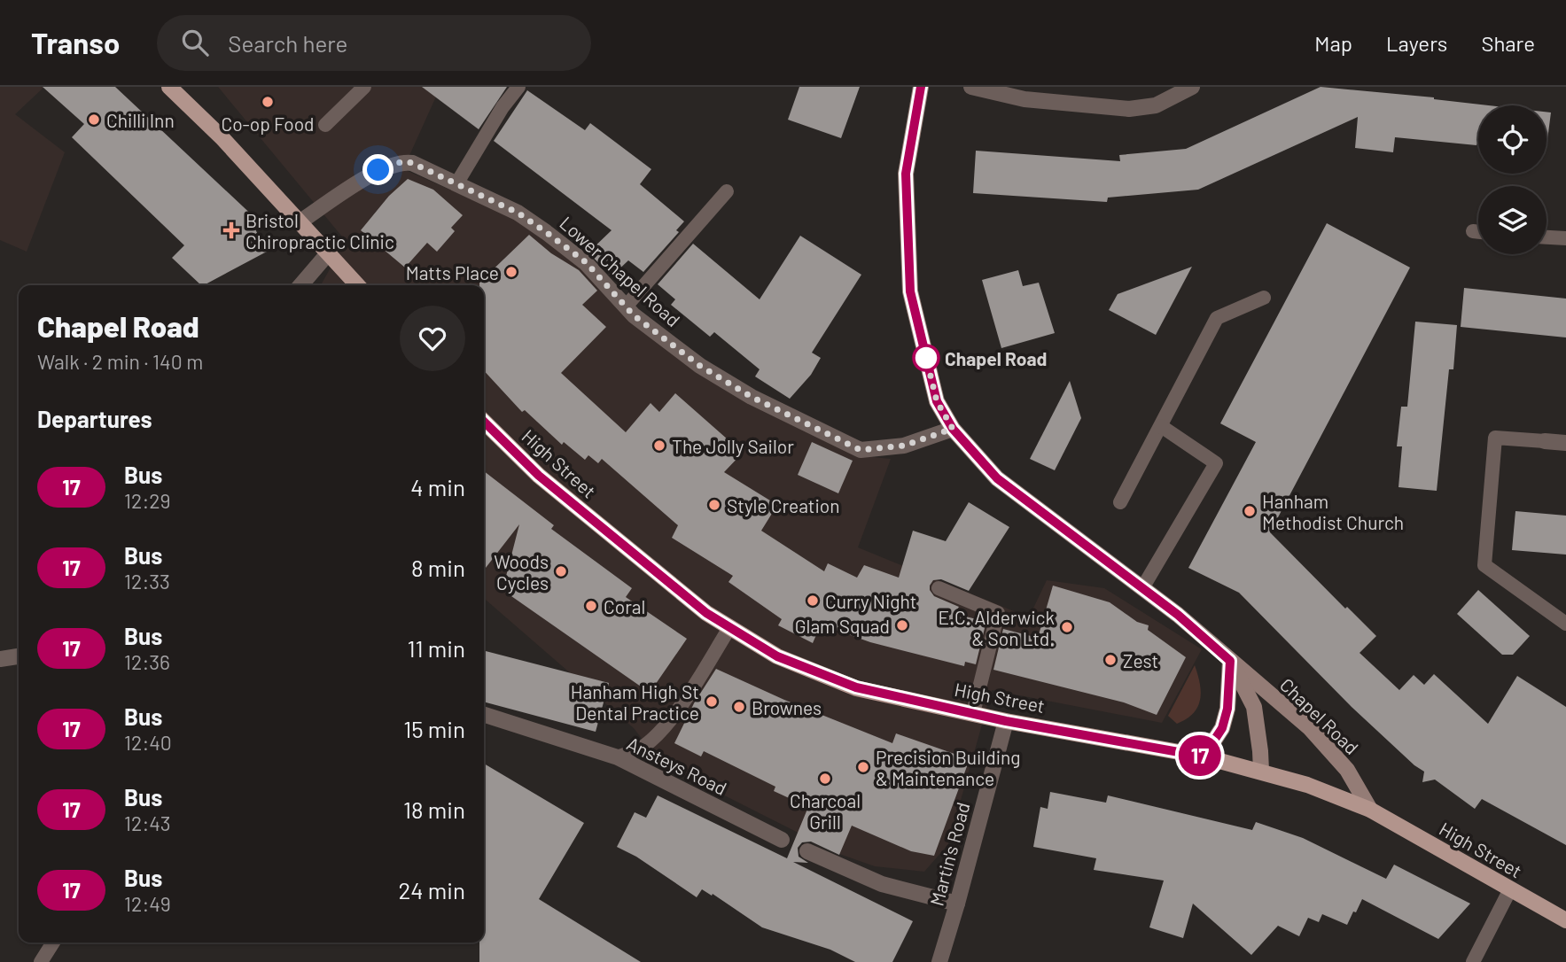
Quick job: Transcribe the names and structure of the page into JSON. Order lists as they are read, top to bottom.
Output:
{
  "streets": {
    "main road": ["High Street", "Chapel Road"],
    "street": ["Lower Chapel Road", "Ansteys Road", "Martin's Road"]
  },
  "crossings": [
    ["Lower Chapel Road", "Chapel Road"],
    ["High Street", "Chapel Road"],
    ["High Street", "Martin's Road"]
  ],
  "places": {
    "other": [
      "Co-op Food",
      "Chilli Inn",
      "Matts Place",
      "Chapel Road",
      "The Jolly Sailor",
      "Style Creation",
      "Hanham Methodist Church",
      "Woods Cycles",
      "Curry Night",
      "Coral",
      "Glam Squad",
      "E.C. Alderwick & Son Ltd.",
      "Zest",
      "Hanham High St Dental Practice",
      "Brownes",
      "Precision Building & Maintenance",
      "Charcoal Grill"
    ],
    "health": ["Bristol Chiropractic Clinic"]
  },
  "lines": ["bus line 17"],
  "page": {
    "header": "Transo",
    "search": "Search here",
    "nav": ["Map", "Layers", "Share"],
    "on_map": "17",
    "heading": [
      ["Chapel Road", "Walk · 2 min · 140 m"],
      "Departures"
    ],
    "list": [
      {
        "mark": "17",
        "name": "Bus",
        "note": "12:29",
        "value": "4 min"
      },
      {
        "mark": "17",
        "name": "Bus",
        "note": "12:33",
        "value": "8 min"
      },
      {
        "mark": "17",
        "name": "Bus",
        "note": "12:36",
        "value": "11 min"
      },
      {
        "mark": "17",
        "name": "Bus",
        "note": "12:40",
        "value": "15 min"
      },
      {
        "mark": "17",
        "name": "Bus",
        "note": "12:43",
        "value": "18 min"
      },
      {
        "mark": "17",
        "name": "Bus",
        "note": "12:49",
        "value": "24 min"
      }
    ]
  }
}
